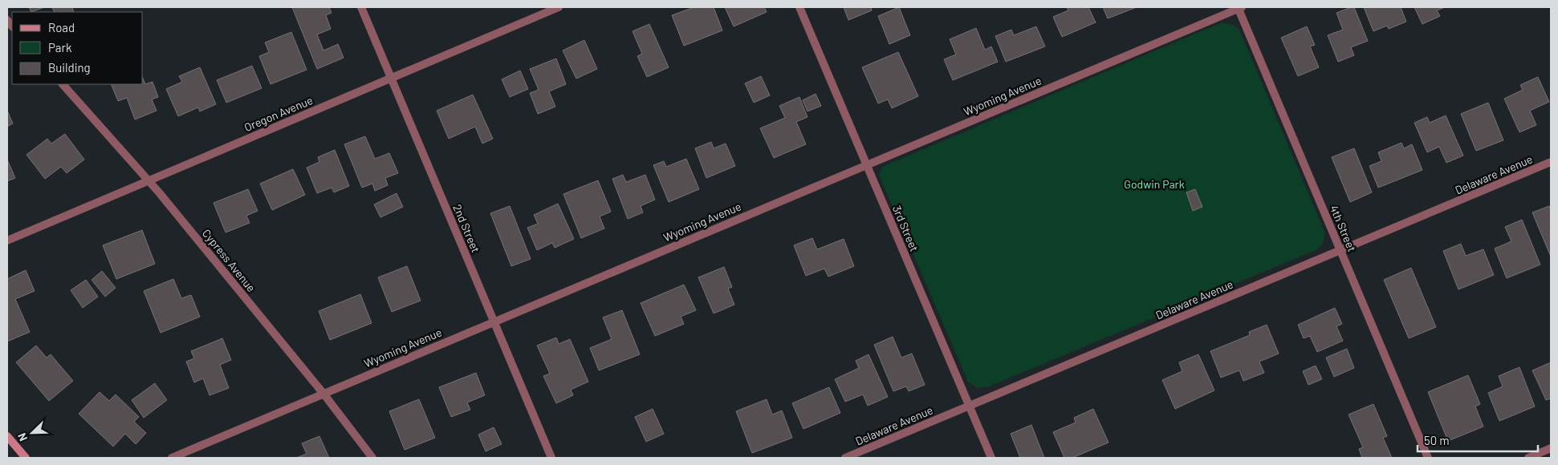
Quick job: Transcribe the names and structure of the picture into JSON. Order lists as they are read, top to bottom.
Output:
{
  "streets": {
    "street": [
      "Wyoming Avenue",
      "Oregon Avenue",
      "Delaware Avenue",
      "2nd Street",
      "3rd Street",
      "4th Street",
      "Cypress Avenue"
    ]
  },
  "crossings": [
    ["Wyoming Avenue", "2nd Street"],
    ["Wyoming Avenue", "3rd Street"],
    ["Wyoming Avenue", "4th Street"],
    ["Wyoming Avenue", "Cypress Avenue"],
    ["Oregon Avenue", "2nd Street"],
    ["Oregon Avenue", "Cypress Avenue"],
    ["Delaware Avenue", "3rd Street"],
    ["Delaware Avenue", "4th Street"]
  ],
  "parks": ["Godwin Park"],
  "legend": ["Road", "Park", "Building"],
  "scale_bar": "50 m",
  "north": "bottom left"
}
